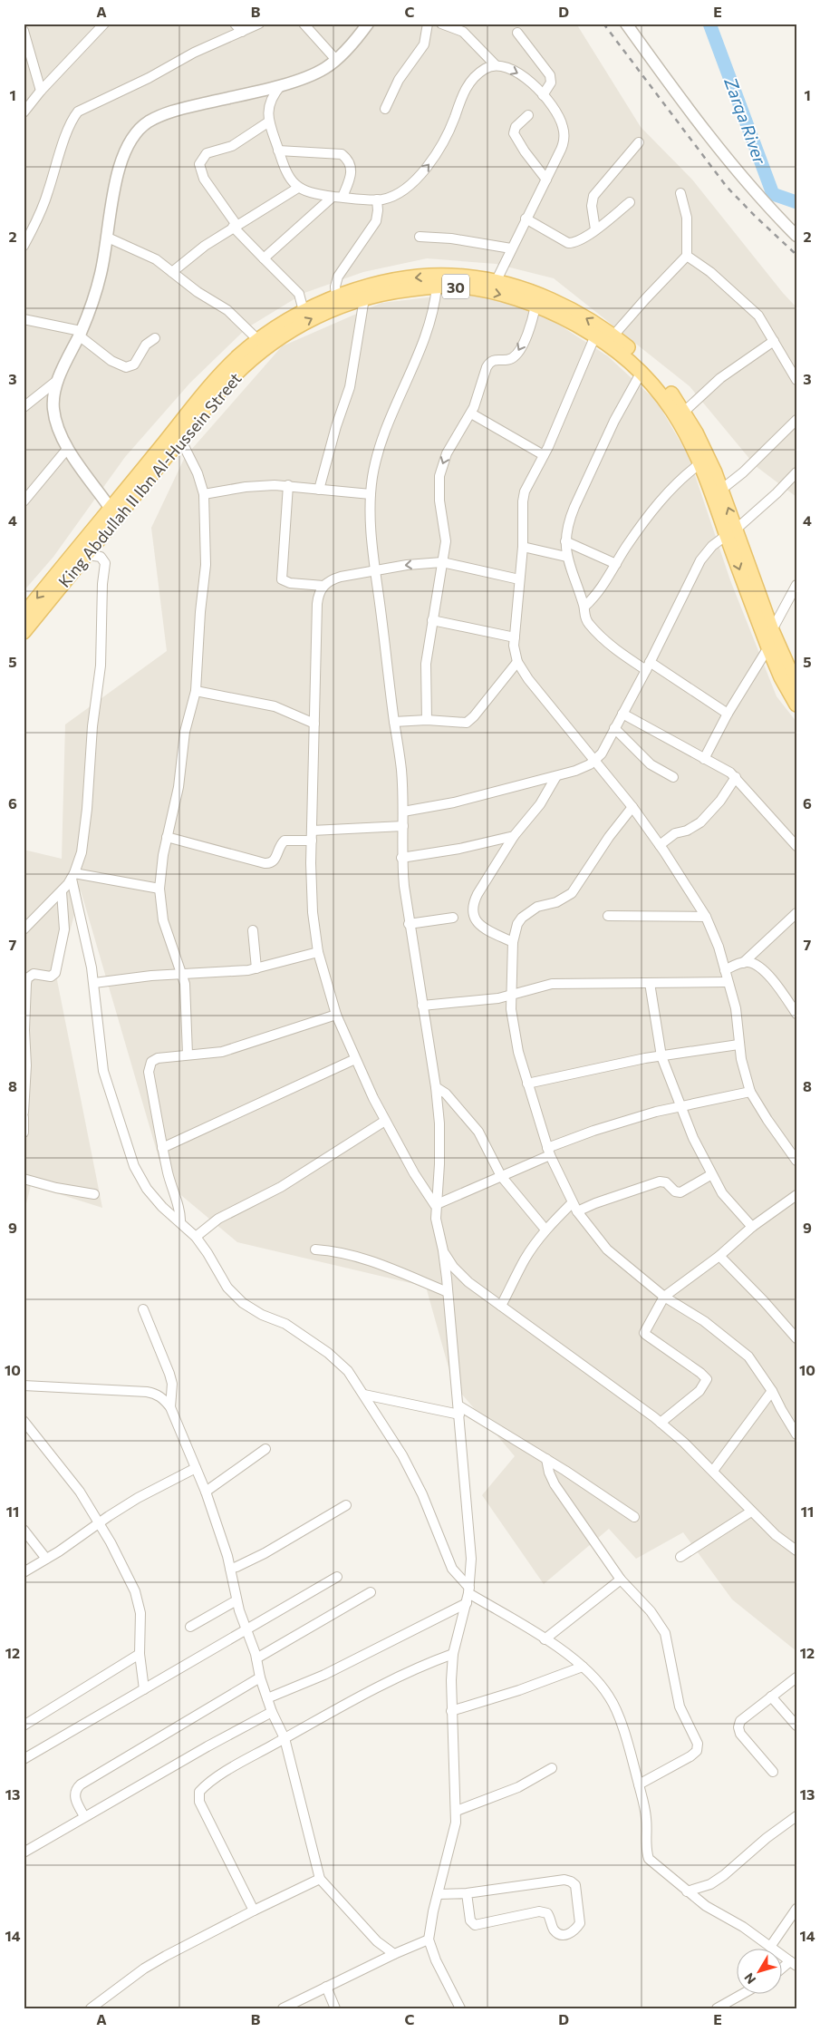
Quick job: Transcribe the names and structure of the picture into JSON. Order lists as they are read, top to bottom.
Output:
{
  "streets": {
    "main road": ["30", "King Abdullah II Ibn Al-Hussein Street"]
  },
  "water": ["Zarqa River"],
  "north": "bottom left",
  "grid": {
    "columns": [
      "A",
      "B",
      "C",
      "D",
      "E"
    ],
    "rows": [
      "1",
      "2",
      "3",
      "4",
      "5",
      "6",
      "7",
      "8",
      "9",
      "10",
      "11",
      "12",
      "13",
      "14"
    ]
  }
}
